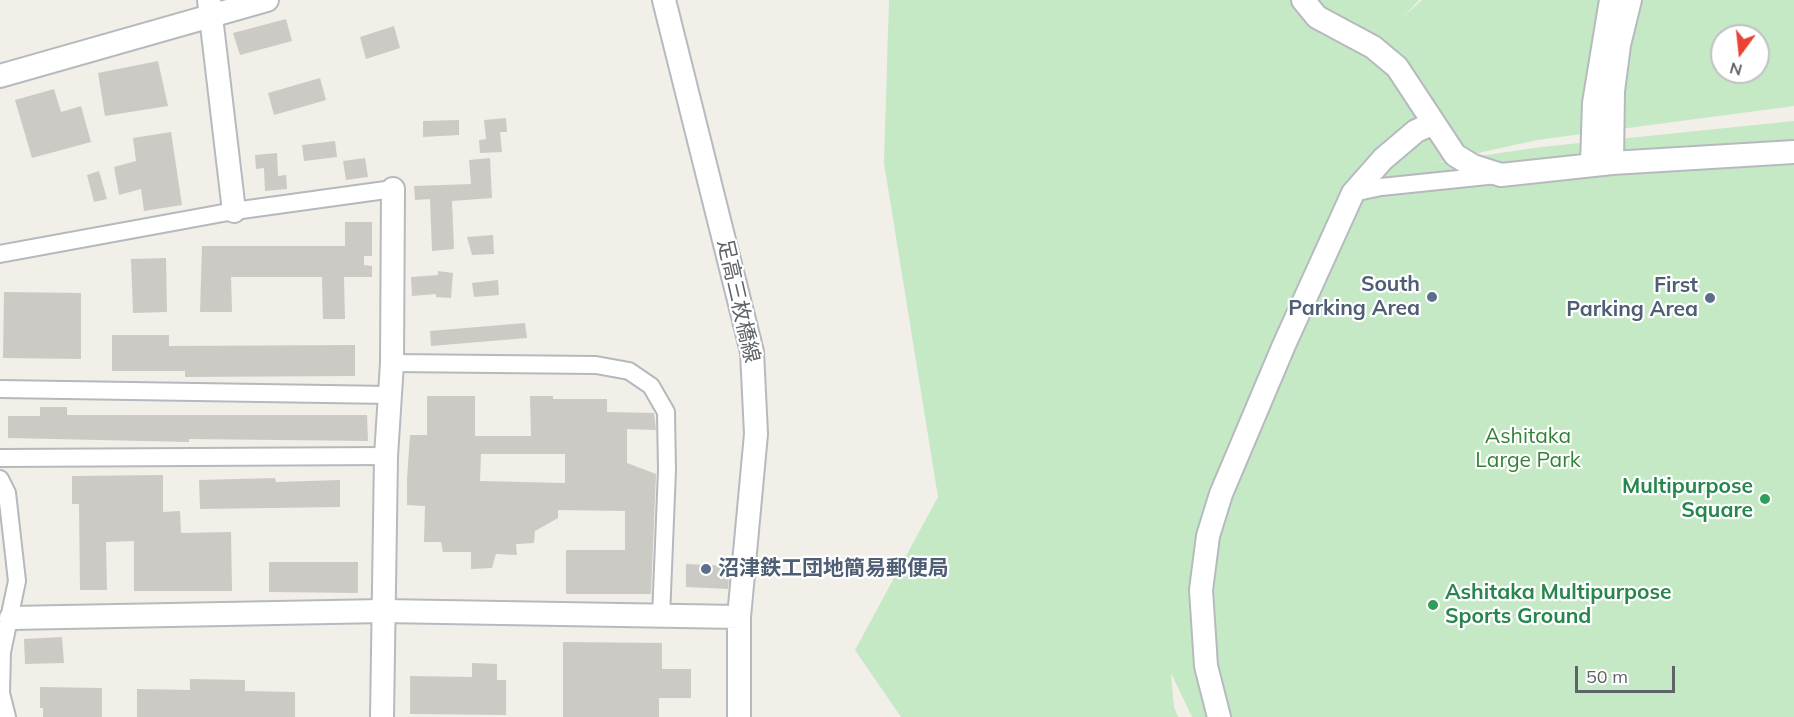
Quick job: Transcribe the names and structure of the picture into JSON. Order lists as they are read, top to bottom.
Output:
{
  "streets": {
    "street": ["足高三枚橋線"]
  },
  "parks": ["Ashitaka Large Park"],
  "places": [
    "South Parking Area",
    "First Parking Area",
    "Multipurpose Square",
    "沼津鉄工団地簡易郵便局",
    "Ashitaka Multipurpose Sports Ground"
  ],
  "scale_bar": "50 m",
  "north": "bottom"
}
